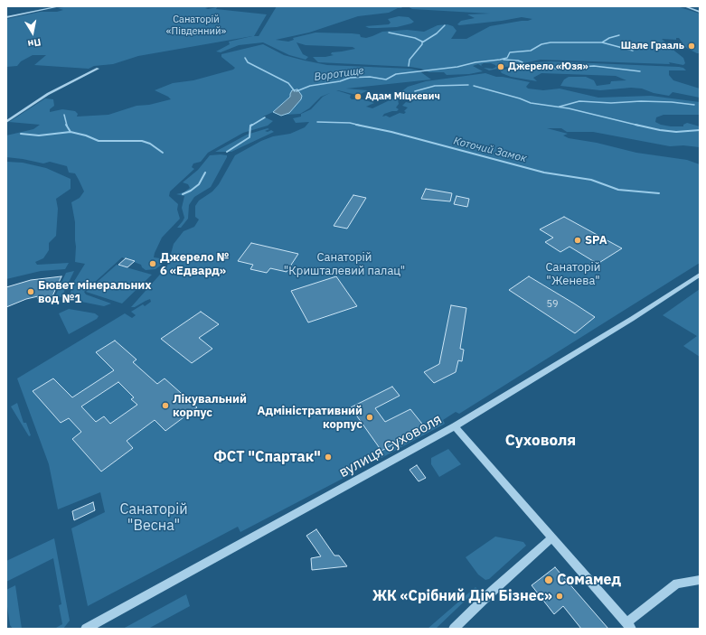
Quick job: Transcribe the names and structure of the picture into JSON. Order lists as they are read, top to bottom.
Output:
{
  "streets": {
    "street": ["вулиця Суховоля"]
  },
  "districts": ["Суховоля"],
  "water": ["Воротище", "Коточий Замок"],
  "parks": [
    "Санаторій «Південний»",
    "Санаторій \"Кришталевий палац\"",
    "Санаторій \"Женева\"",
    "Санаторій \"Весна\""
  ],
  "places": [
    "Шале Грааль",
    "Джерело «Юзя»",
    "Адам Міцкевич",
    "SPA",
    "Джерело № 6 «Едвард»",
    "Бювет мінеральних вод №1",
    "Лікувальний корпус",
    "Адміністративний корпус",
    "ФСТ \"Спартак\"",
    "Сомамед",
    "ЖК «Срібний Дім Бізнес»"
  ],
  "house_numbers": ["59"],
  "north": "bottom"
}
